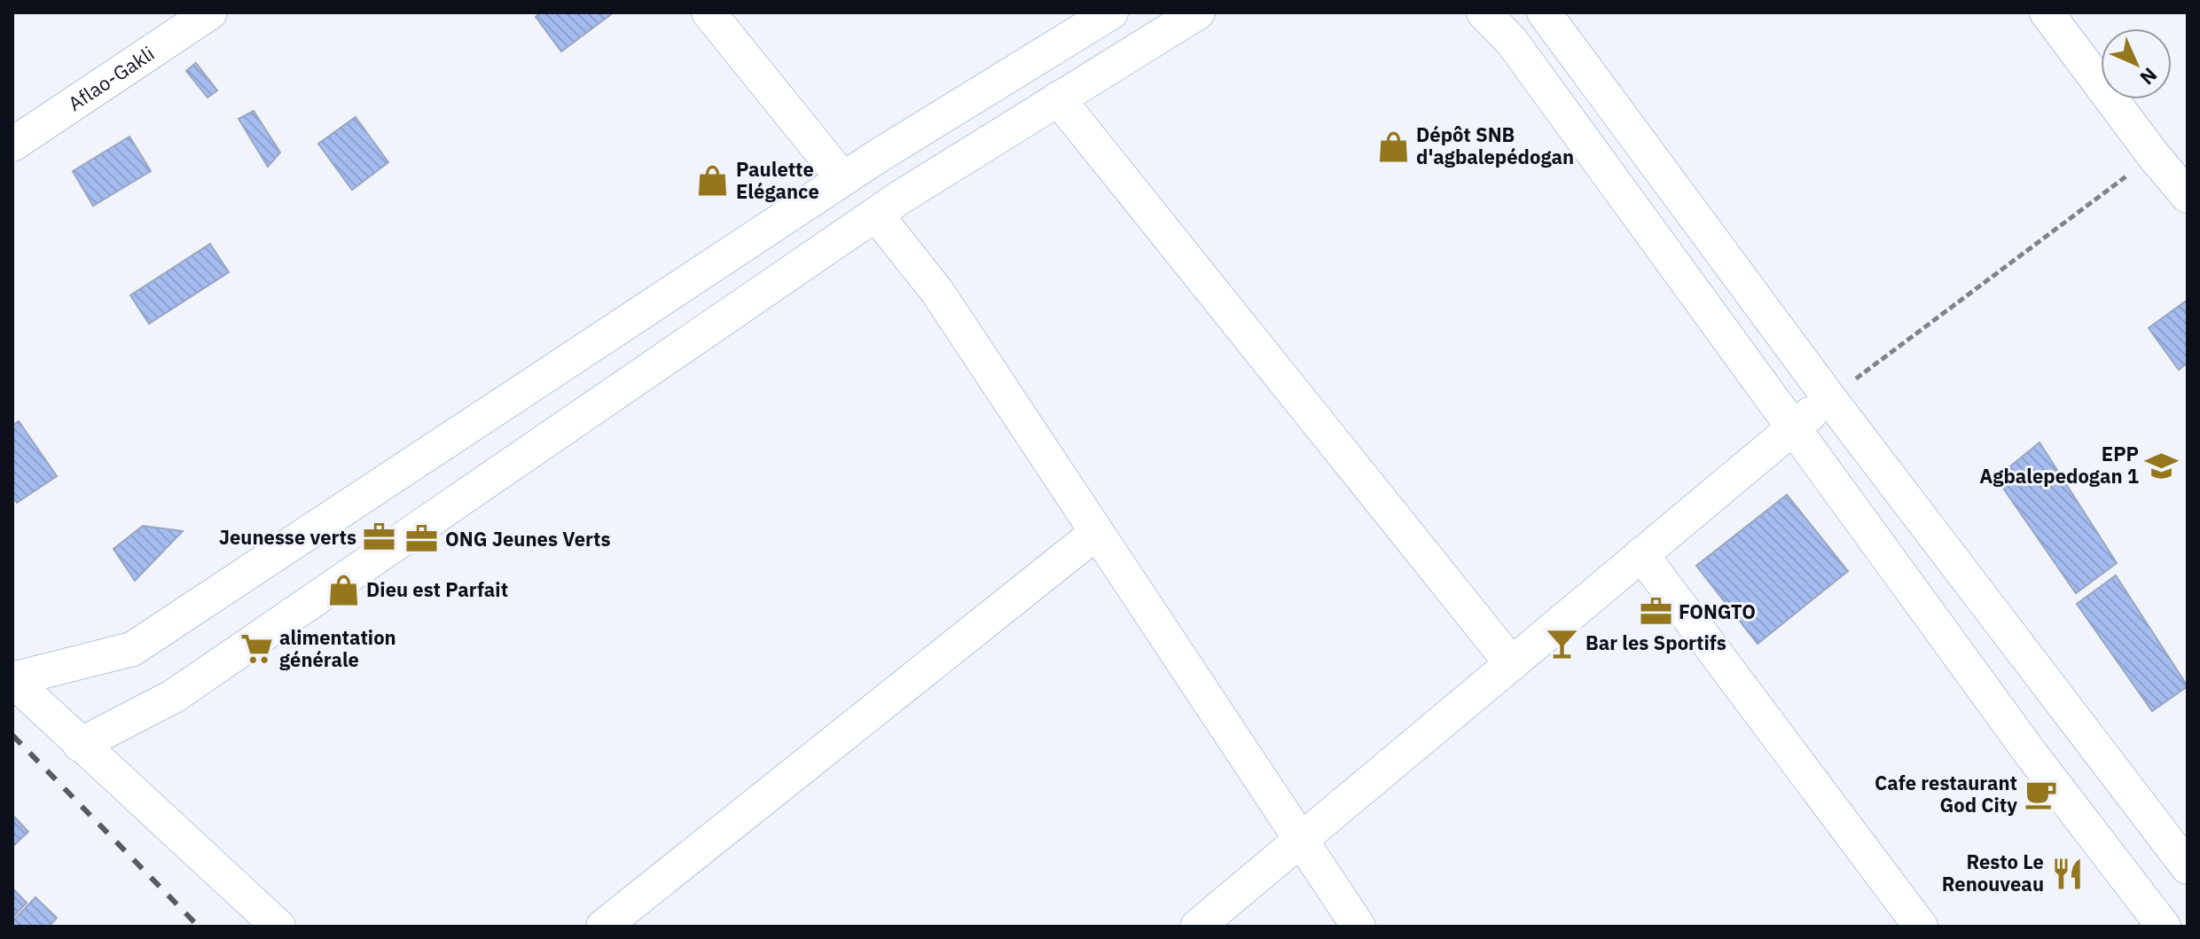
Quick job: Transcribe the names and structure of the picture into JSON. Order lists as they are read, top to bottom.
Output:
{
  "streets": {
    "street": ["Aflao-Gakli"]
  },
  "places": {
    "shop": ["Dépôt SNB d'agbalepédogan", "Paulette Elégance", "Dieu est Parfait"],
    "school or university": ["EPP Agbalepedogan 1"],
    "office": ["Jeunesse verts", "ONG Jeunes Verts", "FONGTO"],
    "bar": ["Bar les Sportifs"],
    "supermarket": ["alimentation générale"],
    "cafe": ["Cafe restaurant God City"],
    "restaurant": ["Resto Le Renouveau"]
  },
  "north": "bottom right"
}
